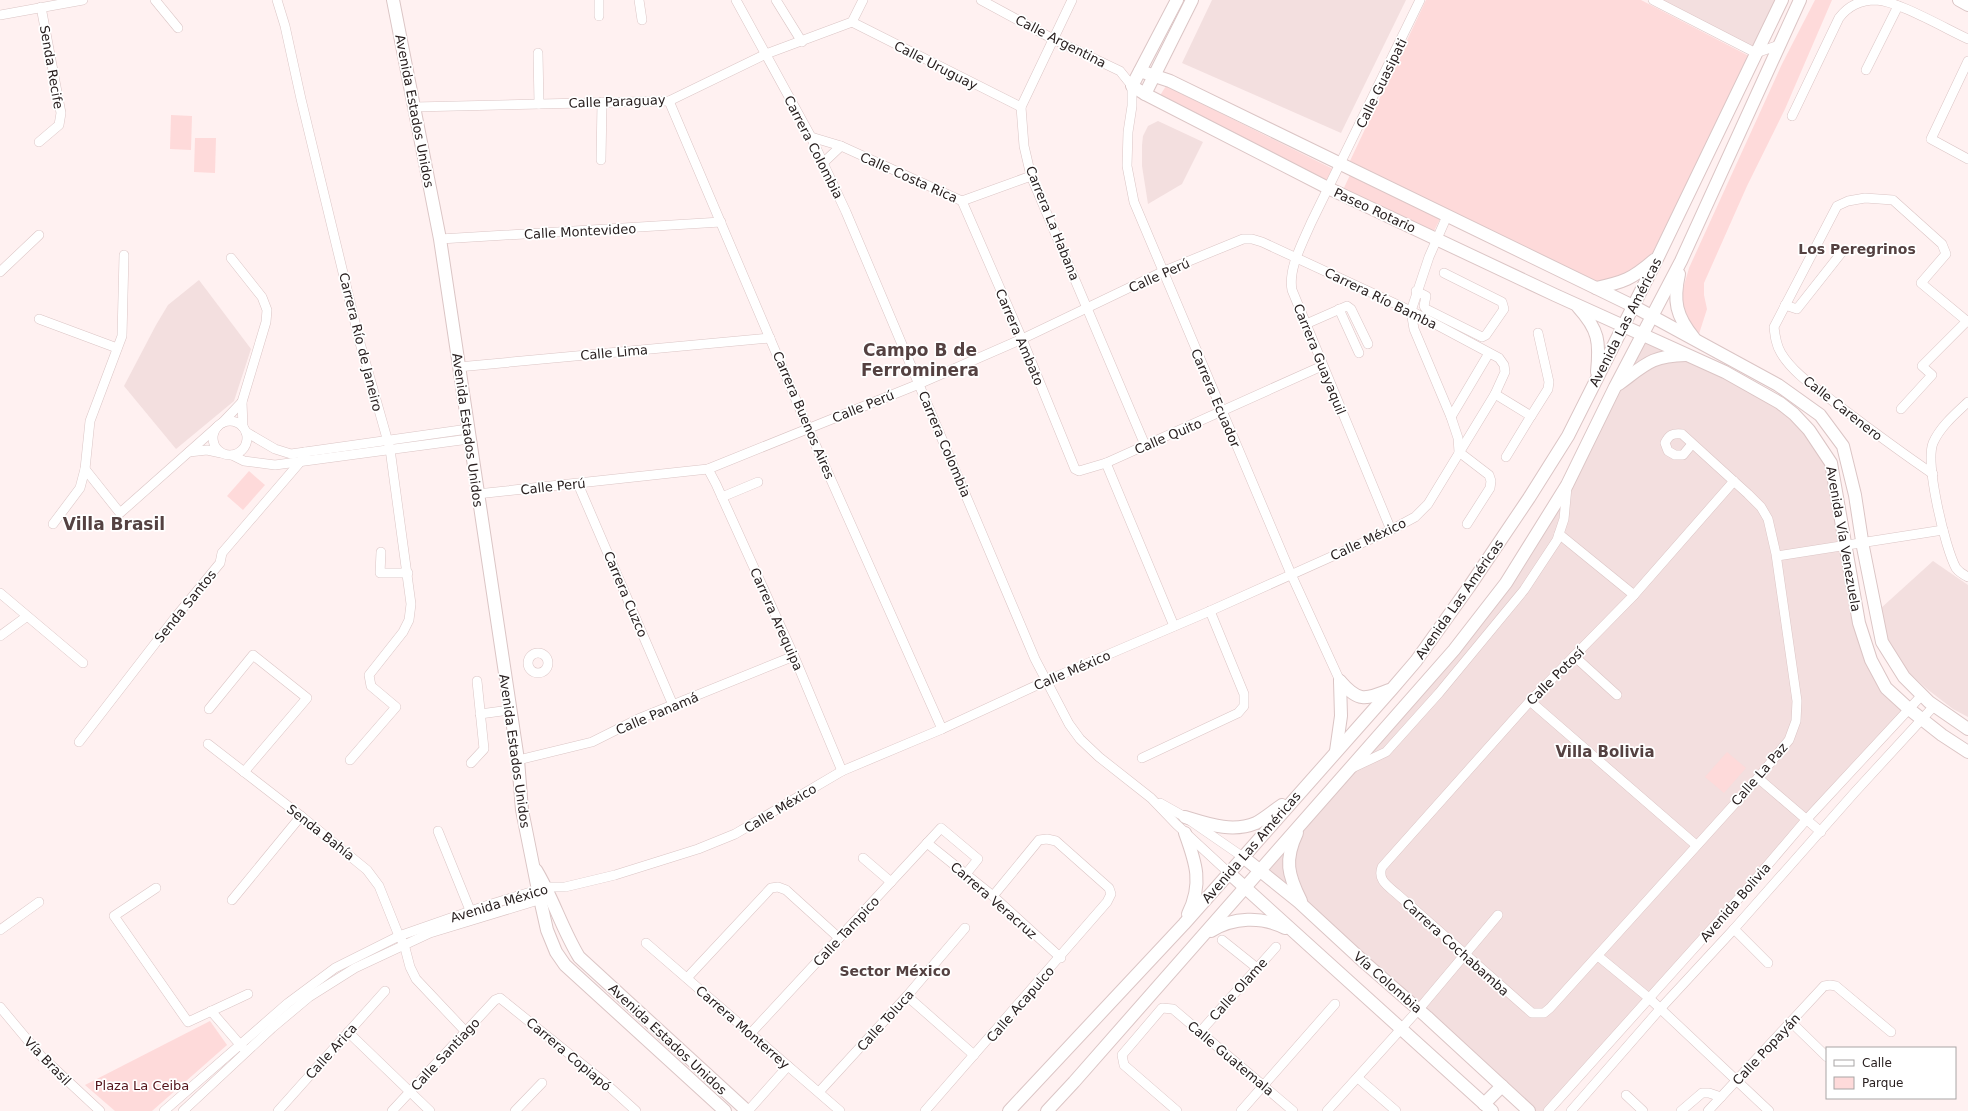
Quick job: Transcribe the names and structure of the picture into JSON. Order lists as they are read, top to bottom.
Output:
{
  "streets": {
    "main road": [
      "Avenida Estados Unidos",
      "Paseo Rotario",
      "Avenida Las Américas",
      "Avenida Vía Venezuela",
      "Vía Colombia"
    ],
    "street": [
      "Calle Argentina",
      "Calle Uruguay",
      "Senda Recife",
      "Calle Guasipati",
      "Calle Paraguay",
      "Carrera Colombia",
      "Calle Costa Rica",
      "Carrera La Habana",
      "Calle Montevideo",
      "Calle Perú",
      "Carrera Río Bamba",
      "Carrera Ambato",
      "Carrera Río de Janeiro",
      "Calle Lima",
      "Carrera Guayaquil",
      "Carrera Ecuador",
      "Calle Carenero",
      "Carrera Buenos Aires",
      "Calle Quito",
      "Calle México",
      "Carrera Cuzco",
      "Senda Santos",
      "Carrera Arequipa",
      "Calle Potosí",
      "Calle Panamá",
      "Calle La Paz",
      "Senda Bahía",
      "Carrera Veracruz",
      "Avenida Bolivia",
      "Avenida México",
      "Calle Tampico",
      "Carrera Cochabamba",
      "Calle Olame",
      "Calle Acapulco",
      "Calle Toluca",
      "Carrera Monterrey",
      "Calle Popayán",
      "Calle Arica",
      "Calle Santiago",
      "Carrera Copiapó",
      "Calle Guatemala",
      "Vía Brasil"
    ]
  },
  "crossings": [
    ["Calle Argentina", "Paseo Rotario"],
    ["Calle Argentina", "Carrera La Habana"],
    ["Calle Argentina", "Carrera Ecuador"],
    ["Calle Uruguay", "Calle Paraguay"],
    ["Calle Uruguay", "Carrera La Habana"],
    ["Calle Guasipati", "Paseo Rotario"],
    ["Calle Guasipati", "Carrera Guayaquil"],
    ["Calle Paraguay", "Avenida Estados Unidos"],
    ["Calle Paraguay", "Carrera Colombia"],
    ["Calle Paraguay", "Carrera Buenos Aires"],
    ["Avenida Estados Unidos", "Calle Montevideo"],
    ["Avenida Estados Unidos", "Calle Perú"],
    ["Avenida Estados Unidos", "Calle Lima"],
    ["Avenida Estados Unidos", "Calle Panamá"],
    ["Avenida Estados Unidos", "Avenida México"],
    ["Carrera Colombia", "Calle Costa Rica"],
    ["Carrera Colombia", "Calle Perú"],
    ["Carrera Colombia", "Avenida Las Américas"],
    ["Carrera Colombia", "Calle México"],
    ["Carrera Colombia", "Vía Colombia"],
    ["Calle Costa Rica", "Carrera La Habana"],
    ["Calle Costa Rica", "Carrera Ambato"],
    ["Paseo Rotario", "Avenida Las Américas"],
    ["Paseo Rotario", "Carrera Guayaquil"],
    ["Paseo Rotario", "Carrera Ecuador"],
    ["Paseo Rotario", "Avenida Vía Venezuela"],
    ["Carrera La Habana", "Calle Perú"],
    ["Carrera La Habana", "Calle Quito"],
    ["Calle Montevideo", "Carrera Buenos Aires"],
    ["Calle Perú", "Carrera Río Bamba"],
    ["Calle Perú", "Carrera Ambato"],
    ["Calle Perú", "Carrera Ecuador"],
    ["Calle Perú", "Carrera Buenos Aires"],
    ["Calle Perú", "Carrera Cuzco"],
    ["Calle Perú", "Carrera Arequipa"],
    ["Carrera Río Bamba", "Carrera Guayaquil"],
    ["Carrera Río Bamba", "Calle México"],
    ["Avenida Las Américas", "Avenida Vía Venezuela"],
    ["Avenida Las Américas", "Vía Colombia"],
    ["Carrera Ambato", "Calle Quito"],
    ["Calle Lima", "Carrera Buenos Aires"],
    ["Carrera Guayaquil", "Calle Quito"],
    ["Carrera Guayaquil", "Calle México"],
    ["Carrera Ecuador", "Calle Quito"],
    ["Carrera Ecuador", "Calle México"],
    ["Carrera Buenos Aires", "Calle México"],
    ["Calle México", "Carrera Arequipa"],
    ["Calle México", "Avenida México"],
    ["Avenida Vía Venezuela", "Avenida Bolivia"],
    ["Carrera Cuzco", "Calle Panamá"],
    ["Carrera Arequipa", "Calle Panamá"],
    ["Calle Potosí", "Calle La Paz"],
    ["Calle Potosí", "Carrera Cochabamba"],
    ["Calle La Paz", "Carrera Cochabamba"],
    ["Senda Bahía", "Avenida México"],
    ["Senda Bahía", "Calle Santiago"],
    ["Carrera Veracruz", "Calle Tampico"],
    ["Carrera Veracruz", "Calle Acapulco"],
    ["Calle Tampico", "Carrera Monterrey"],
    ["Calle Olame", "Calle Guatemala"],
    ["Calle Toluca", "Carrera Monterrey"],
    ["Calle Santiago", "Carrera Copiapó"]
  ],
  "districts": [
    "Los Peregrinos",
    "Campo B de Ferrominera",
    "Villa Brasil",
    "Villa Bolivia",
    "Sector México"
  ],
  "parks": ["Plaza La Ceiba"],
  "legend": ["Calle", "Parque"]
}
